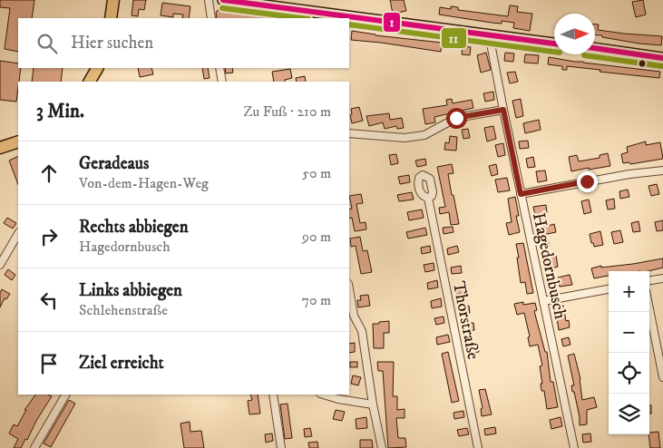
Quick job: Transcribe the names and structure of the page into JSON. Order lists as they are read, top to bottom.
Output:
{
  "streets": {
    "street": ["Hagedornbusch", "Thorstraße"]
  },
  "lines": ["transit line 1", "transit line 11"],
  "north": "right",
  "page": {
    "search": "Hier suchen",
    "heading": ["3 Min.", "Zu Fuß · 210 m"],
    "list": [
      ["Geradeaus", "Von-dem-Hagen-Weg", "50 m"],
      ["Rechts abbiegen", "Hagedornbusch", "90 m"],
      ["Links abbiegen", "Schlehenstraße", "70 m"],
      "Ziel erreicht"
    ],
    "map_buttons": ["+", "−"]
  }
}
